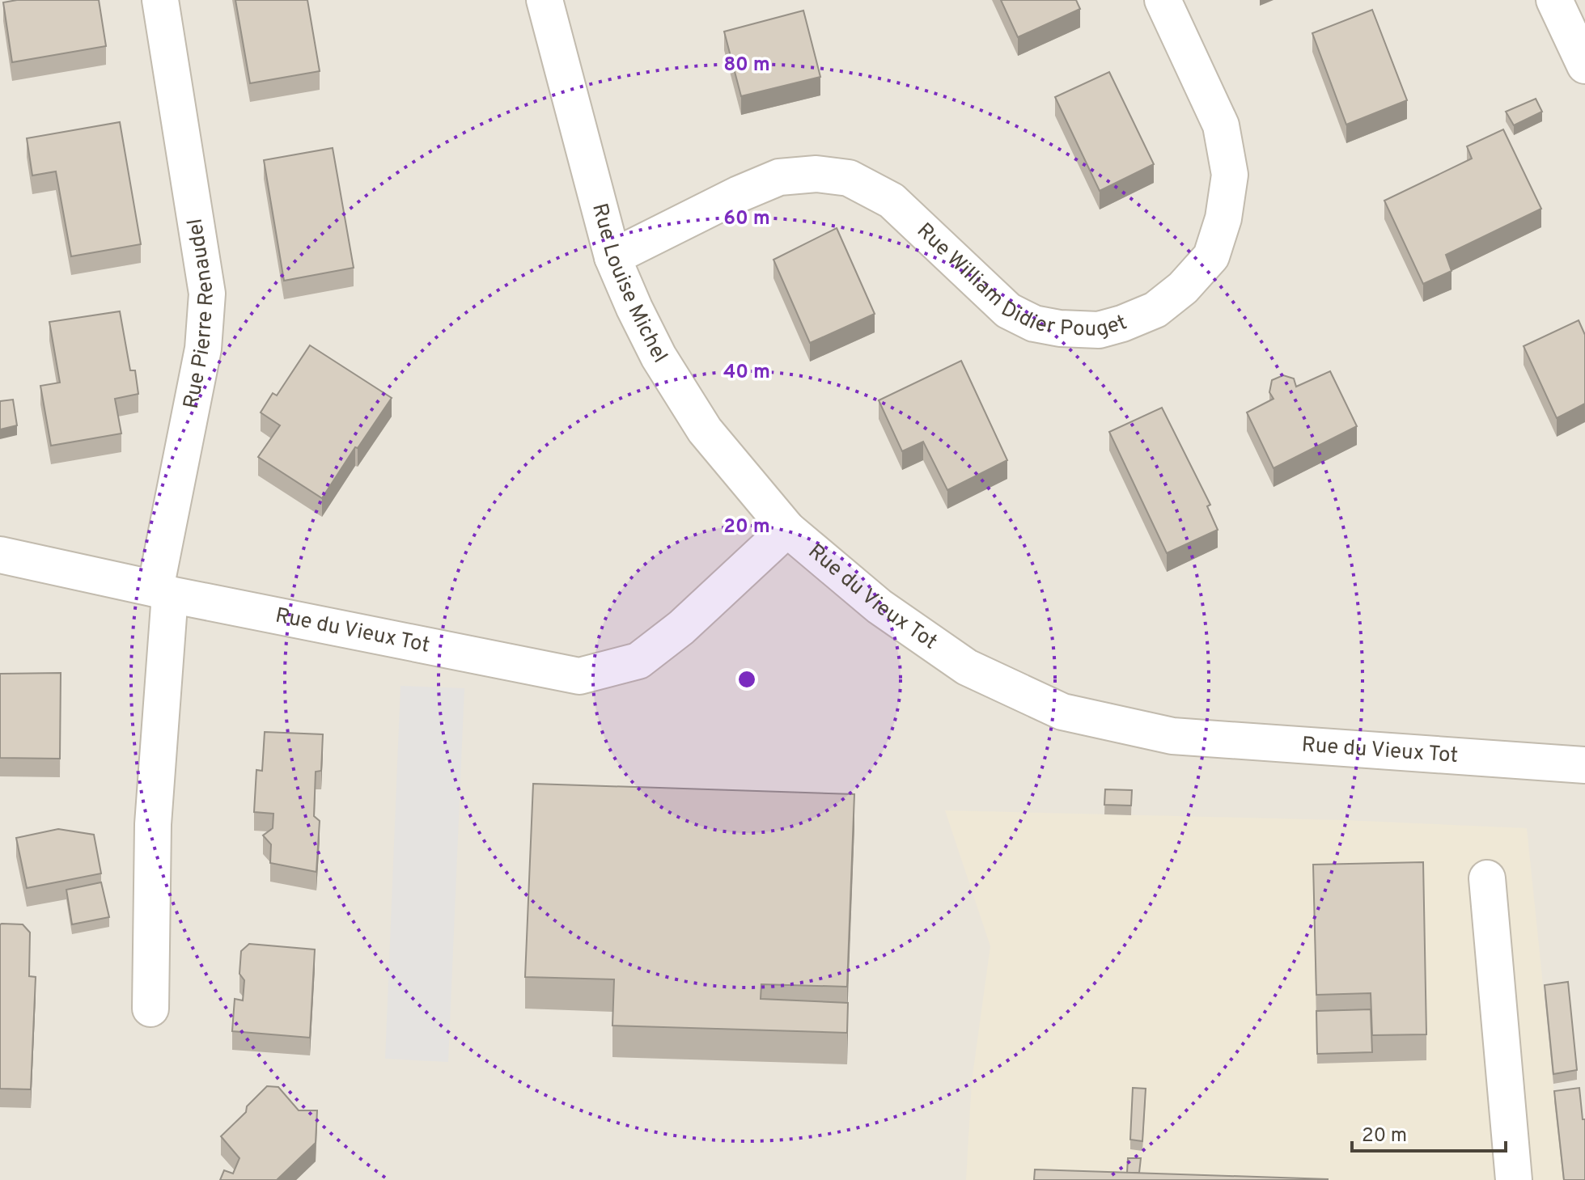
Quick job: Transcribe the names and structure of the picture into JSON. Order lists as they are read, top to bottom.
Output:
{
  "streets": {
    "street": [
      "Rue William Didier Pouget",
      "Rue Louise Michel",
      "Rue Pierre Renaudel",
      "Rue du Vieux Tot"
    ]
  },
  "crossings": [
    ["Rue William Didier Pouget", "Rue Louise Michel"],
    ["Rue Louise Michel", "Rue du Vieux Tot"],
    ["Rue Pierre Renaudel", "Rue du Vieux Tot"]
  ],
  "scale_bar": "20 m",
  "rings": [
    "80 m",
    "60 m",
    "40 m",
    "20 m"
  ]
}
